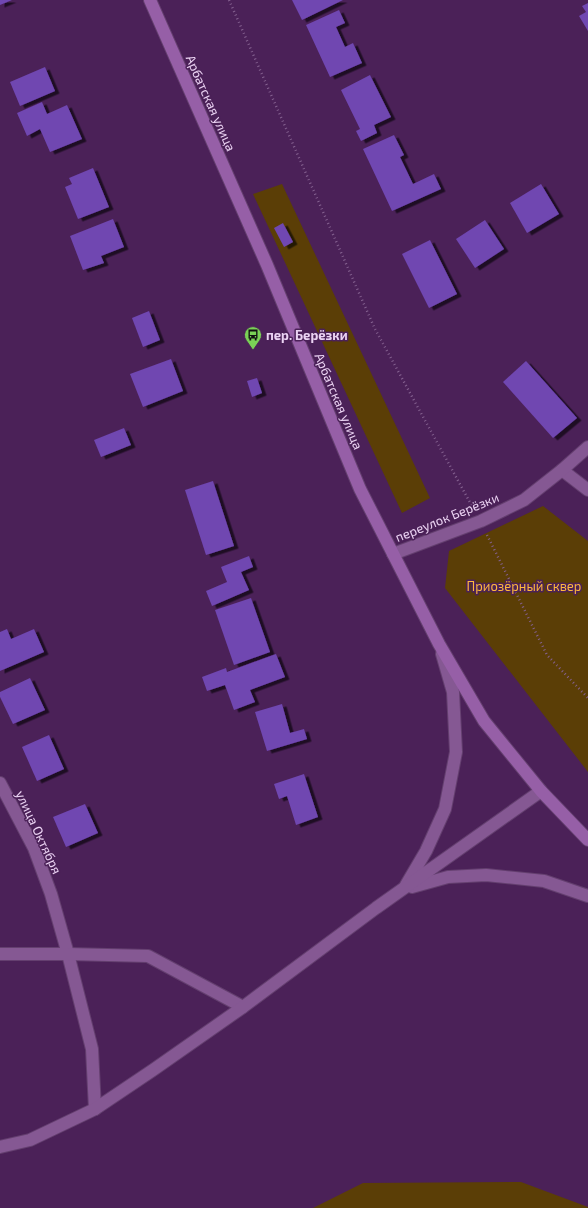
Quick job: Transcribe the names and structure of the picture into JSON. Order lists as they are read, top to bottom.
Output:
{
  "streets": {
    "main road": ["Арбатская улица"],
    "street": ["переулок Берёзки", "улица Октября"]
  },
  "crossings": [
    ["Арбатская улица", "переулок Берёзки"]
  ],
  "parks": ["Приозёрный сквер"],
  "places": {
    "bus stop": ["пер. Берёзки"]
  }
}
